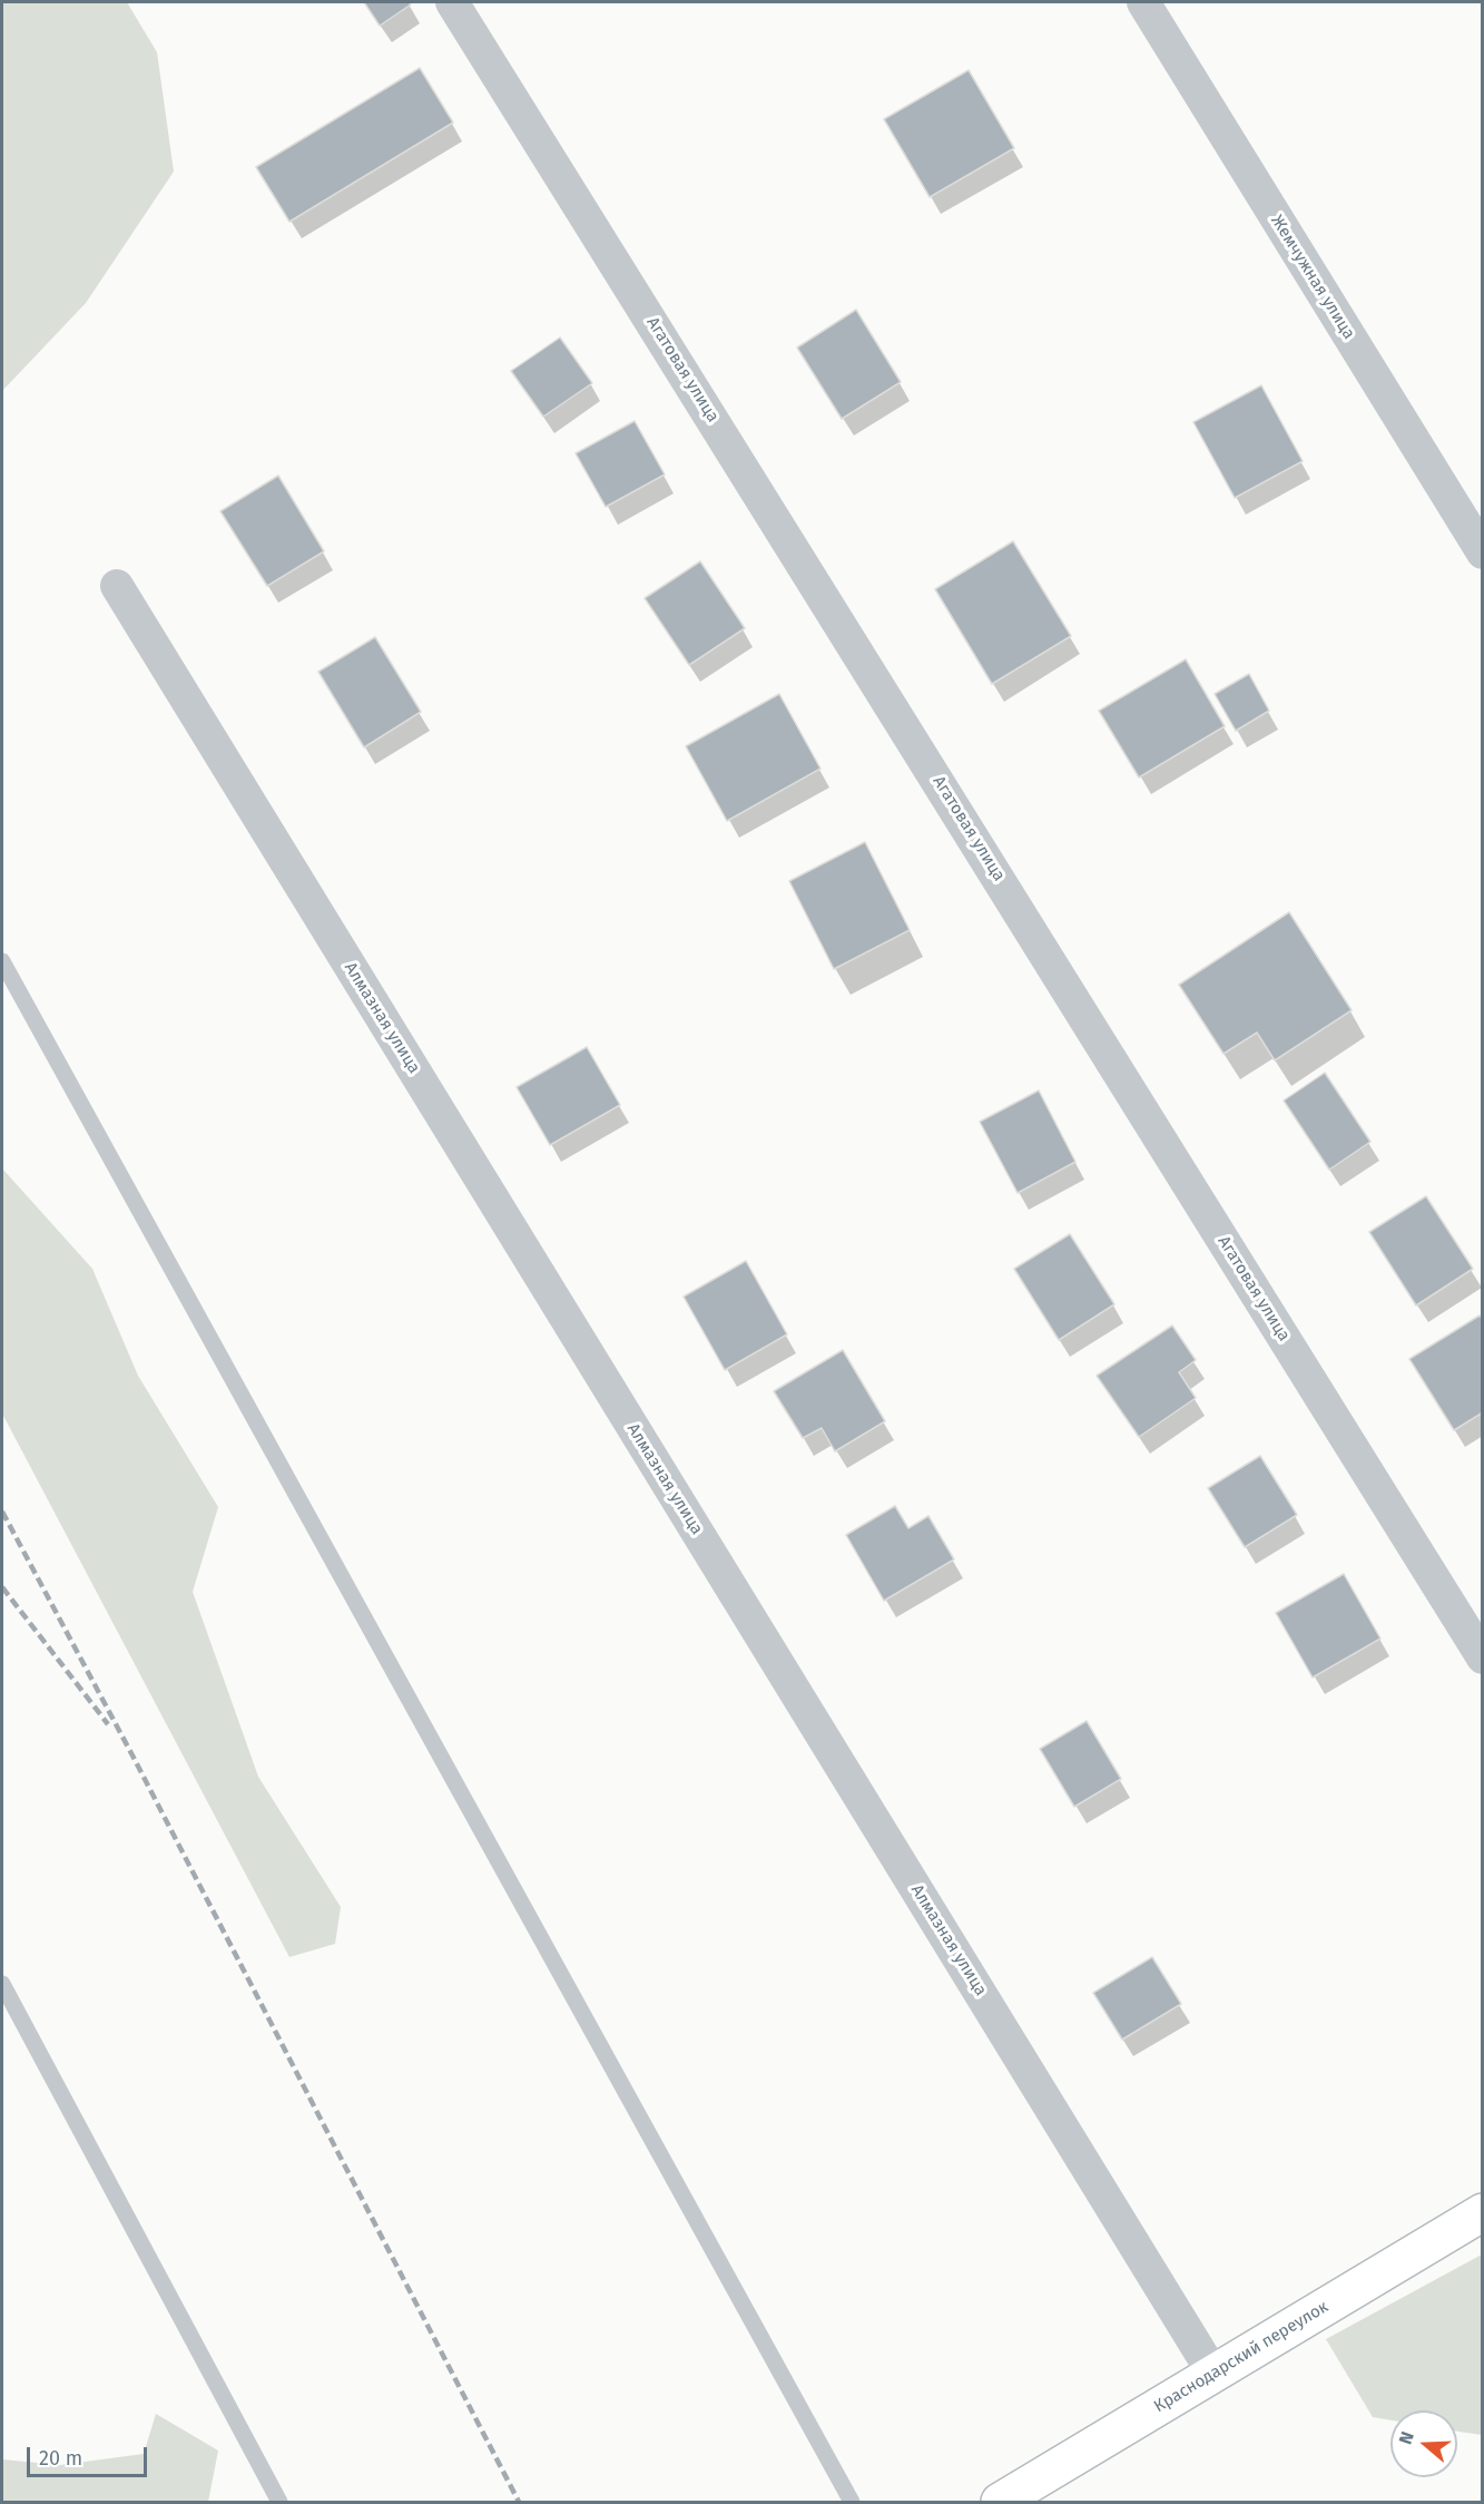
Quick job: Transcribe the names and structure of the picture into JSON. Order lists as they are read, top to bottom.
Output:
{
  "streets": {
    "street": [
      "Жемчужная улица",
      "Агатовая улица",
      "Алмазная улица",
      "Краснодарский переулок"
    ]
  },
  "crossings": [
    ["Алмазная улица", "Краснодарский переулок"]
  ],
  "scale_bar": "20 m",
  "north": "left"
}
